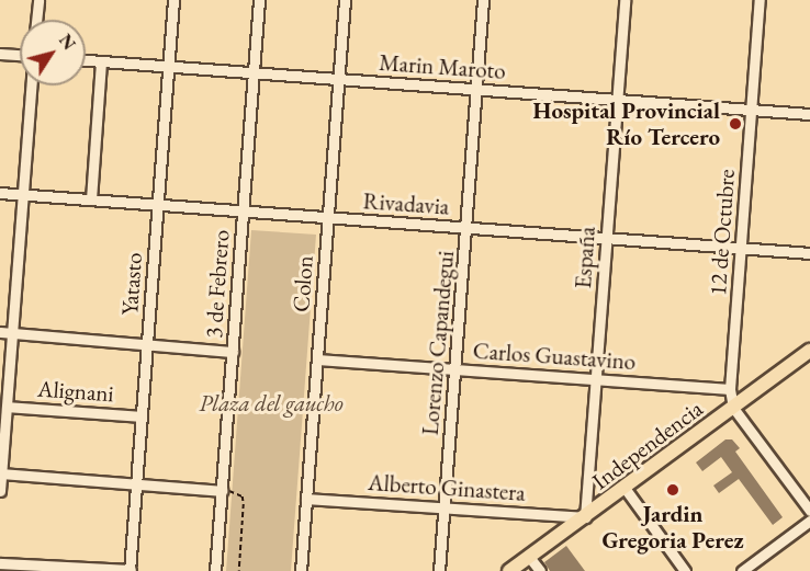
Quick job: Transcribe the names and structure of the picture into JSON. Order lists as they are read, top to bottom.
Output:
{
  "streets": {
    "main road": ["Independencia"],
    "street": [
      "Marin Maroto",
      "Rivadavia",
      "12 de Octubre",
      "España",
      "Yatasto",
      "3 de Febrero",
      "Colon",
      "Lorenzo Capandegui",
      "Carlos Guastavino",
      "Alignani",
      "Alberto Ginastera"
    ]
  },
  "crossings": [
    ["Marin Maroto", "12 de Octubre"],
    ["Marin Maroto", "España"],
    ["Marin Maroto", "Yatasto"],
    ["Marin Maroto", "3 de Febrero"],
    ["Marin Maroto", "Colon"],
    ["Marin Maroto", "Lorenzo Capandegui"],
    ["Rivadavia", "12 de Octubre"],
    ["Rivadavia", "España"],
    ["Rivadavia", "Yatasto"],
    ["Rivadavia", "3 de Febrero"],
    ["Rivadavia", "Colon"],
    ["Rivadavia", "Lorenzo Capandegui"],
    ["12 de Octubre", "Carlos Guastavino"],
    ["España", "Carlos Guastavino"],
    ["España", "Independencia"],
    ["España", "Alberto Ginastera"],
    ["Yatasto", "Alignani"],
    ["Colon", "Carlos Guastavino"],
    ["Colon", "Alberto Ginastera"],
    ["Lorenzo Capandegui", "Carlos Guastavino"],
    ["Lorenzo Capandegui", "Alberto Ginastera"],
    ["Independencia", "Alberto Ginastera"]
  ],
  "parks": ["Plaza del gaucho"],
  "places": ["Hospital Provincial Río Tercero", "Jardin Gregoria Perez"],
  "north": "top right"
}
